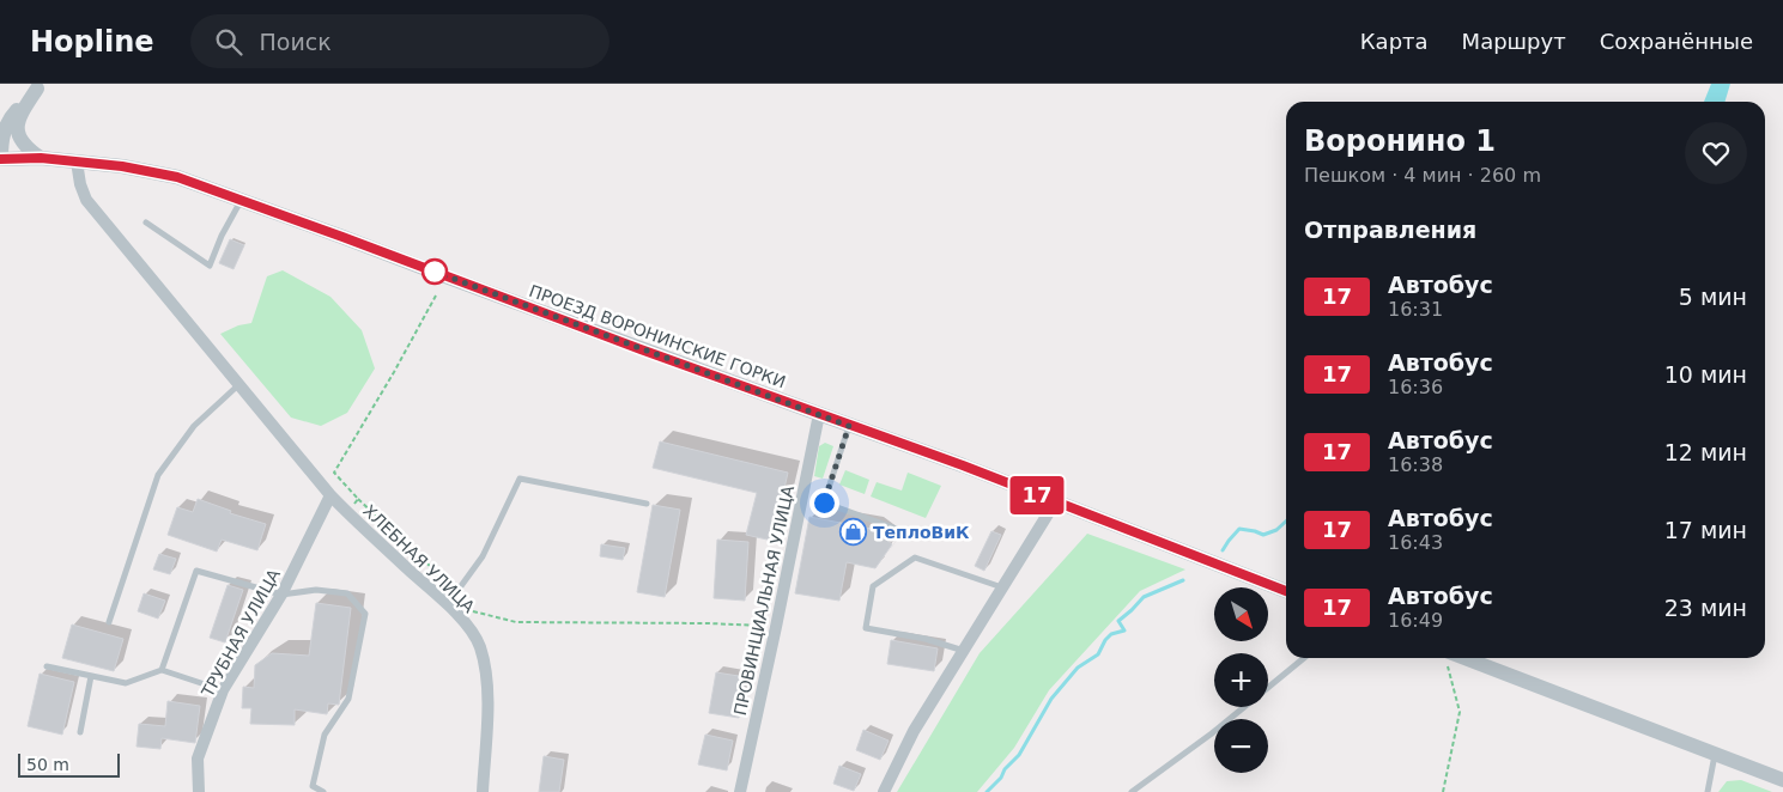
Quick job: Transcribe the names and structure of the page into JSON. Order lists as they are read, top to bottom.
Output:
{
  "streets": {
    "street": [
      "ПРОЕЗД ВОРОНИНСКИЕ ГОРКИ",
      "ХЛЕБНАЯ УЛИЦА",
      "ПРОВИНЦИАЛЬНАЯ УЛИЦА",
      "ТРУБНАЯ УЛИЦА"
    ]
  },
  "crossings": [
    ["ПРОЕЗД ВОРОНИНСКИЕ ГОРКИ", "ХЛЕБНАЯ УЛИЦА"],
    ["ПРОЕЗД ВОРОНИНСКИЕ ГОРКИ", "ПРОВИНЦИАЛЬНАЯ УЛИЦА"],
    ["ХЛЕБНАЯ УЛИЦА", "ТРУБНАЯ УЛИЦА"]
  ],
  "places": {
    "shop": ["ТеплоВиК"]
  },
  "lines": ["bus line 17"],
  "scale_bar": "50 m",
  "north": "bottom right",
  "page": {
    "header": "Hopline",
    "search": "Поиск",
    "nav": ["Карта", "Маршрут", "Сохранённые"],
    "on_map": "17",
    "heading": [
      ["Воронино 1", "Пешком · 4 мин · 260 m"],
      "Отправления"
    ],
    "list": [
      {
        "mark": "17",
        "name": "Автобус",
        "note": "16:31",
        "value": "5 мин"
      },
      {
        "mark": "17",
        "name": "Автобус",
        "note": "16:36",
        "value": "10 мин"
      },
      {
        "mark": "17",
        "name": "Автобус",
        "note": "16:38",
        "value": "12 мин"
      },
      {
        "mark": "17",
        "name": "Автобус",
        "note": "16:43",
        "value": "17 мин"
      },
      {
        "mark": "17",
        "name": "Автобус",
        "note": "16:49",
        "value": "23 мин"
      }
    ],
    "map_buttons": ["+", "−"],
    "scale": "50 m"
  }
}
